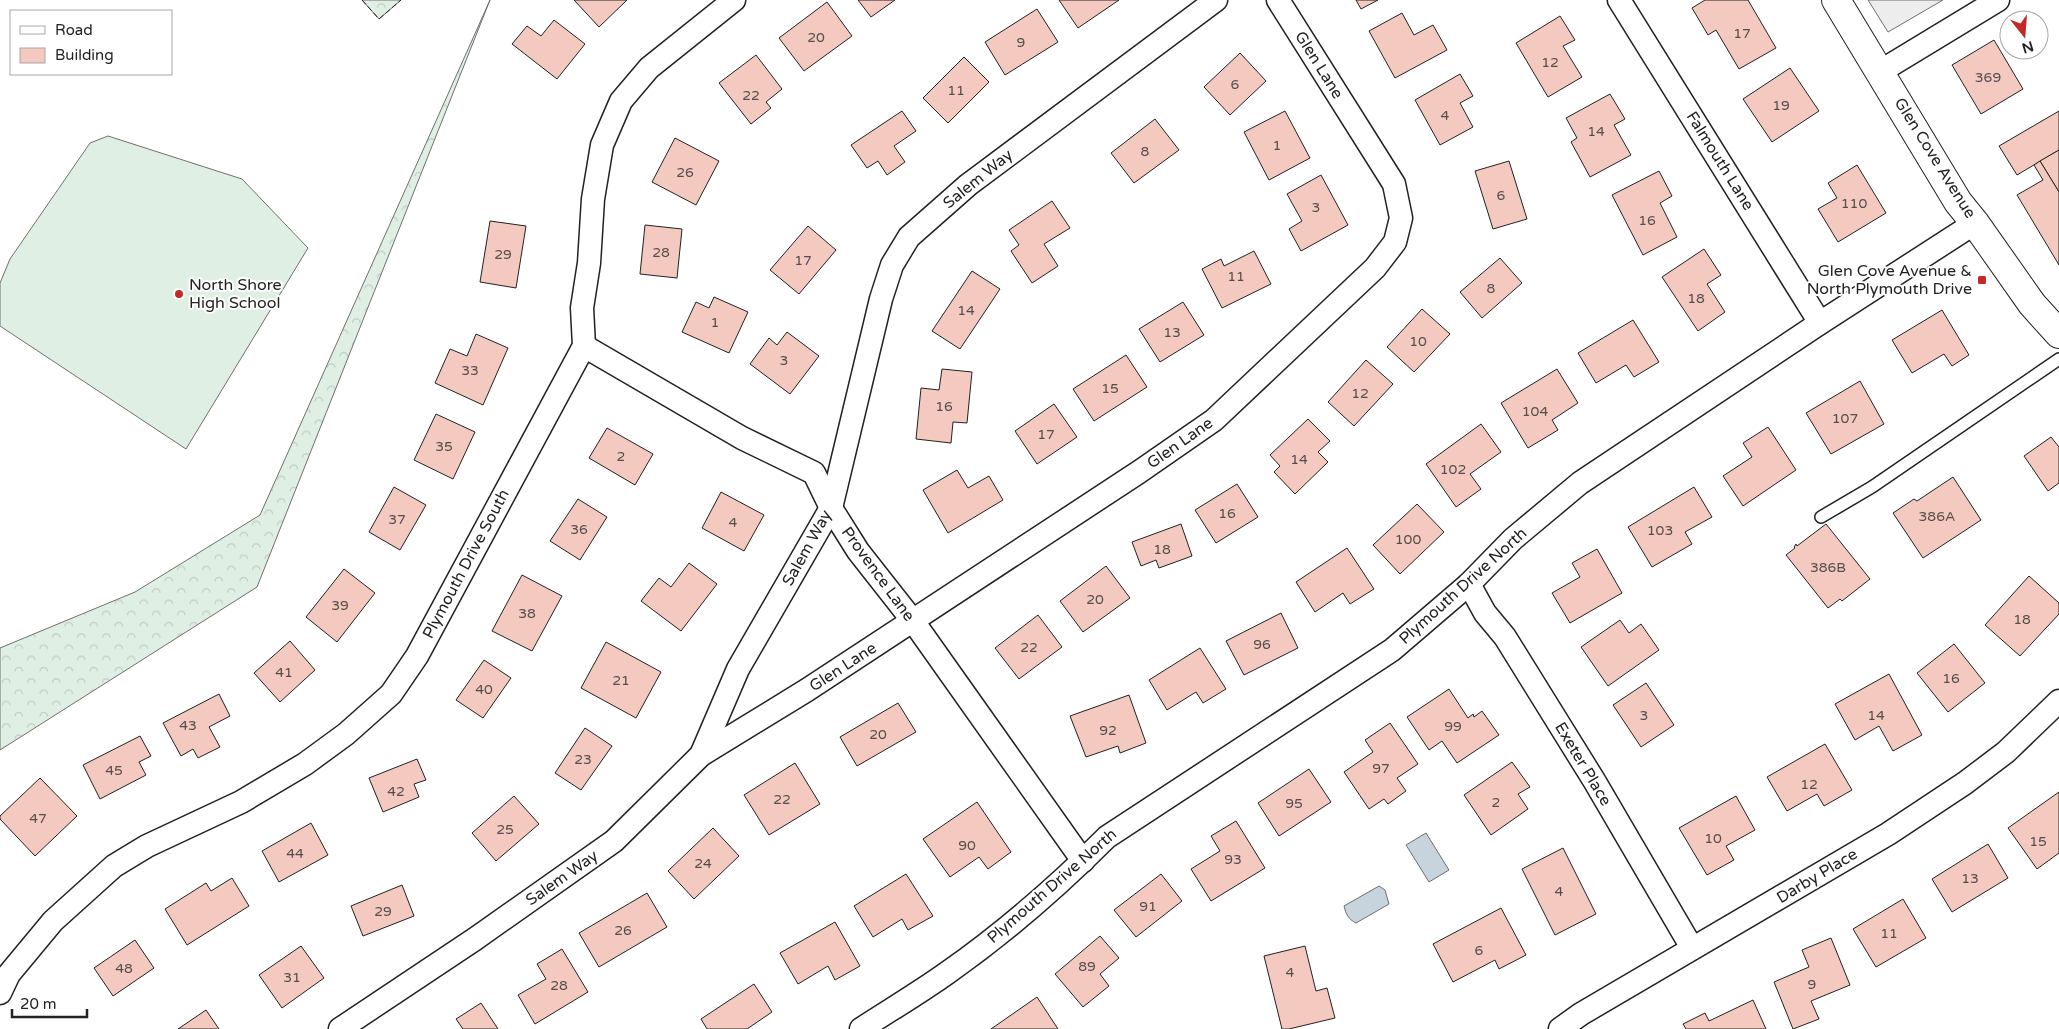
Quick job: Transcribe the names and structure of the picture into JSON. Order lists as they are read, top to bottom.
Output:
{
  "streets": {
    "main road": ["Glen Cove Avenue"],
    "street": [
      "Glen Lane",
      "Falmouth Lane",
      "Salem Way",
      "Plymouth Drive South",
      "Provence Lane",
      "Plymouth Drive North",
      "Exeter Place",
      "Darby Place"
    ]
  },
  "crossings": [
    ["Glen Lane", "Salem Way"],
    ["Glen Lane", "Provence Lane"],
    ["Glen Cove Avenue", "Plymouth Drive North"],
    ["Falmouth Lane", "Plymouth Drive North"],
    ["Salem Way", "Provence Lane"],
    ["Plymouth Drive South", "Provence Lane"],
    ["Provence Lane", "Plymouth Drive North"],
    ["Plymouth Drive North", "Exeter Place"],
    ["Exeter Place", "Darby Place"]
  ],
  "places": {
    "transit": ["Glen Cove Avenue & North Plymouth Drive"],
    "other": ["North Shore High School"]
  },
  "house_numbers": [
    "17",
    "20",
    "9",
    "12",
    "369",
    "6",
    "11",
    "22",
    "19",
    "4",
    "14",
    "1",
    "8",
    "26",
    "6",
    "110",
    "3",
    "16",
    "28",
    "29",
    "17",
    "11",
    "8",
    "18",
    "14",
    "1",
    "13",
    "10",
    "3",
    "33",
    "15",
    "12",
    "16",
    "104",
    "107",
    "17",
    "35",
    "2",
    "14",
    "102",
    "16",
    "386A",
    "37",
    "4",
    "36",
    "103",
    "100",
    "18",
    "386B",
    "20",
    "39",
    "38",
    "18",
    "96",
    "22",
    "41",
    "16",
    "21",
    "40",
    "3",
    "14",
    "43",
    "99",
    "92",
    "20",
    "23",
    "97",
    "45",
    "12",
    "42",
    "22",
    "2",
    "95",
    "47",
    "25",
    "10",
    "15",
    "90",
    "44",
    "93",
    "24",
    "13",
    "4",
    "91",
    "29",
    "26",
    "11",
    "6",
    "89",
    "48",
    "4",
    "31",
    "9",
    "28"
  ],
  "legend": ["Road", "Building"],
  "scale_bar": "20 m",
  "north": "bottom"
}
